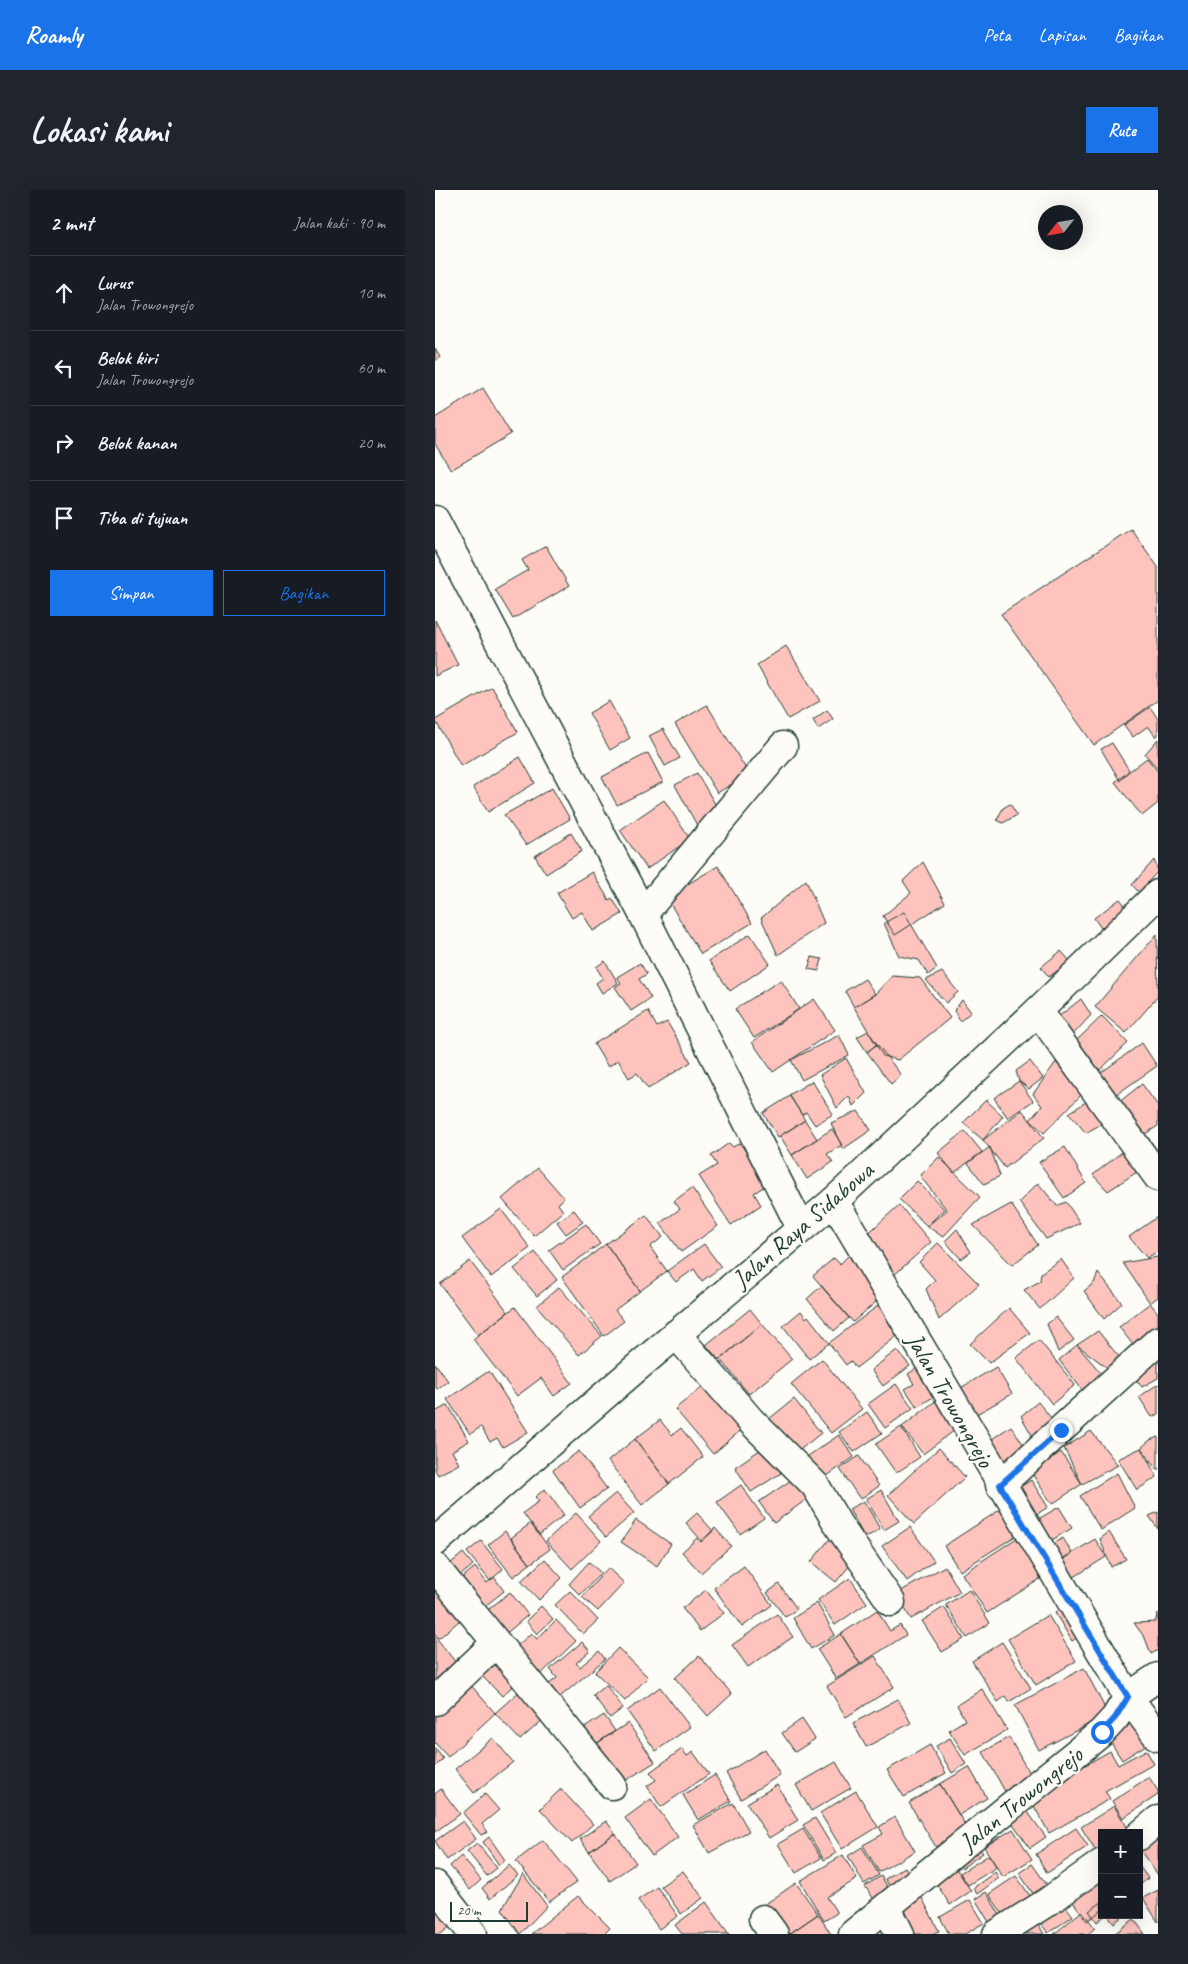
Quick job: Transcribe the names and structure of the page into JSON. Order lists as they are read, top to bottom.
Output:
{
  "streets": {
    "main road": ["Jalan Raya Sidabowa", "Jalan Trowongrejo"]
  },
  "crossings": [
    ["Jalan Raya Sidabowa", "Jalan Trowongrejo"]
  ],
  "scale_bar": "20 m",
  "north": "bottom left",
  "page": {
    "header": "Roamly",
    "nav": ["Peta", "Lapisan", "Bagikan"],
    "buttons": [
      "Rute",
      ["Simpan", "Bagikan"]
    ],
    "title": "Lokasi kami",
    "heading": ["2 mnt", "Jalan kaki · 90 m"],
    "list": [
      ["Lurus", "Jalan Trowongrejo", "10 m"],
      ["Belok kiri", "Jalan Trowongrejo", "60 m"],
      ["Belok kanan", "20 m"],
      "Tiba di tujuan"
    ],
    "map_buttons": ["+", "−"],
    "scale": "20 m"
  }
}
